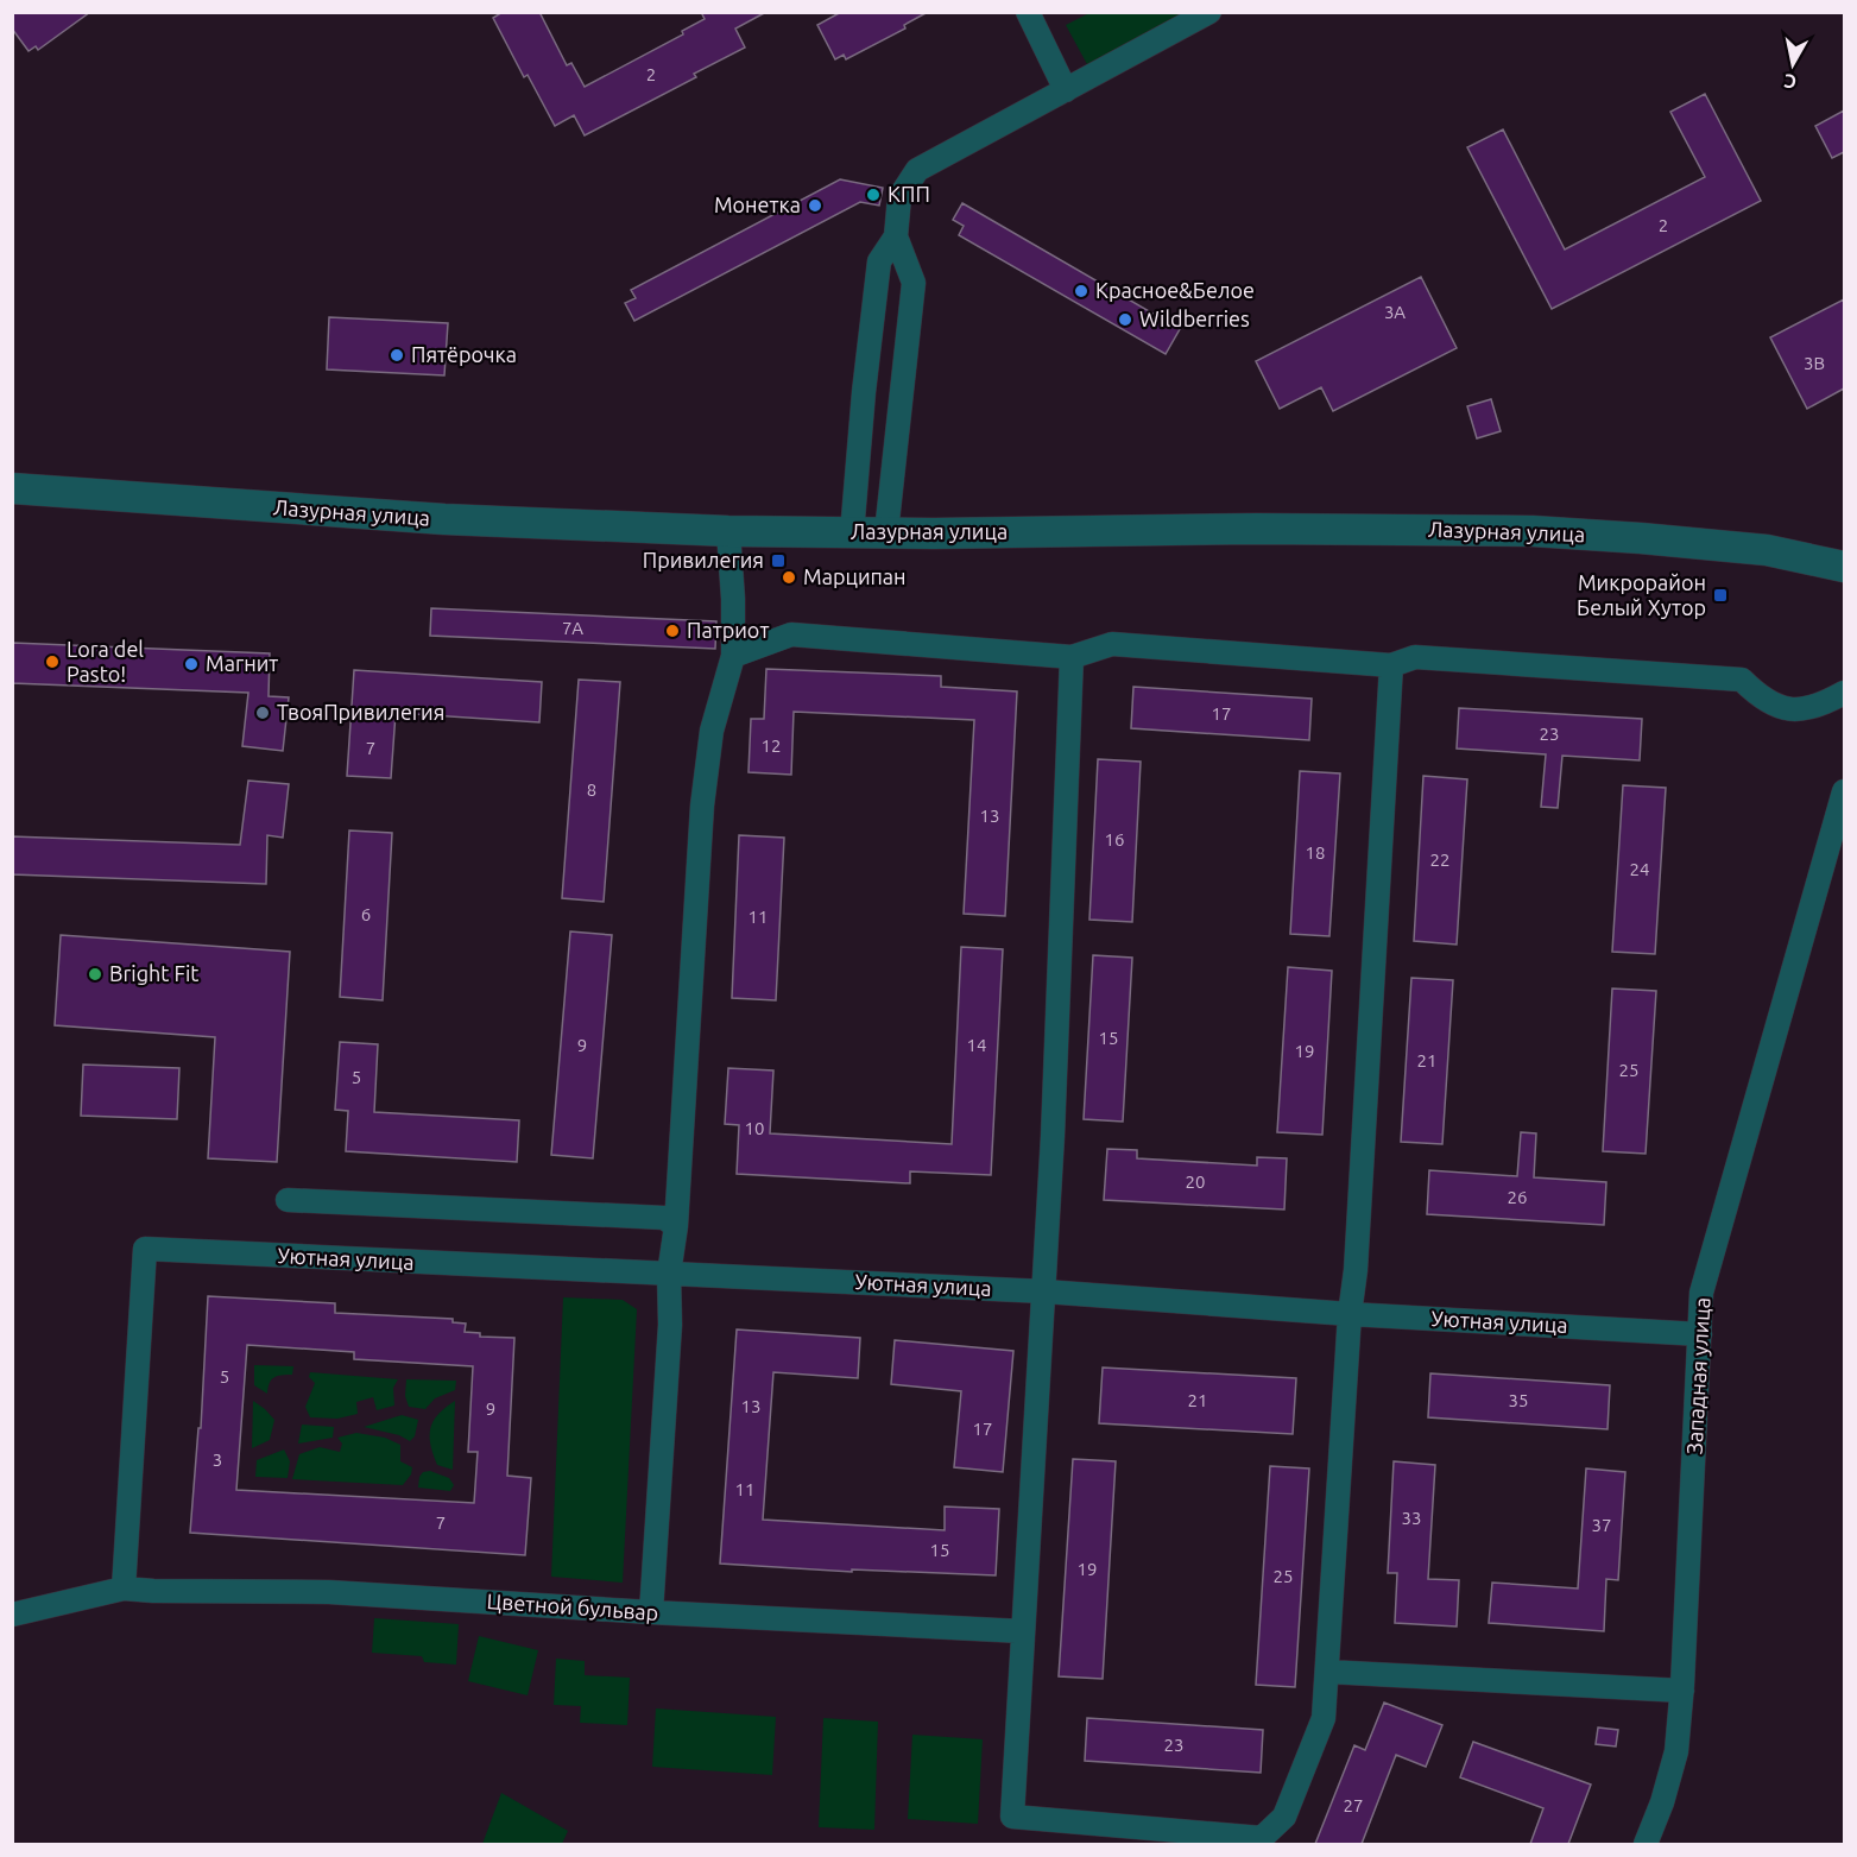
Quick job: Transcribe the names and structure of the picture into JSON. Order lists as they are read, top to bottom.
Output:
{
  "streets": {
    "street": [
      "Лазурная улица",
      "Уютная улица",
      "Западная улица",
      "Цветной бульвар"
    ]
  },
  "crossings": [
    ["Уютная улица", "Западная улица"],
    ["Уютная улица", "Цветной бульвар"]
  ],
  "places": {
    "other": [
      "КПП",
      "Монетка",
      "Красное&Белое",
      "Wildberries",
      "Пятёрочка",
      "Марципан",
      "Патриот",
      "Lora del Pasto!",
      "Магнит",
      "ТвояПривилегия",
      "Bright Fit"
    ],
    "transit": ["Привилегия", "Микрорайон Белый Хутор"]
  },
  "house_numbers": [
    "2",
    "2",
    "3А",
    "3В",
    "7А",
    "17",
    "23",
    "12",
    "7",
    "8",
    "13",
    "16",
    "18",
    "22",
    "24",
    "6",
    "11",
    "15",
    "9",
    "14",
    "19",
    "21",
    "25",
    "5",
    "10",
    "20",
    "26",
    "5",
    "21",
    "35",
    "13",
    "9",
    "17",
    "3",
    "11",
    "33",
    "7",
    "37",
    "15",
    "19",
    "25",
    "23",
    "27"
  ],
  "north": "bottom"
}
